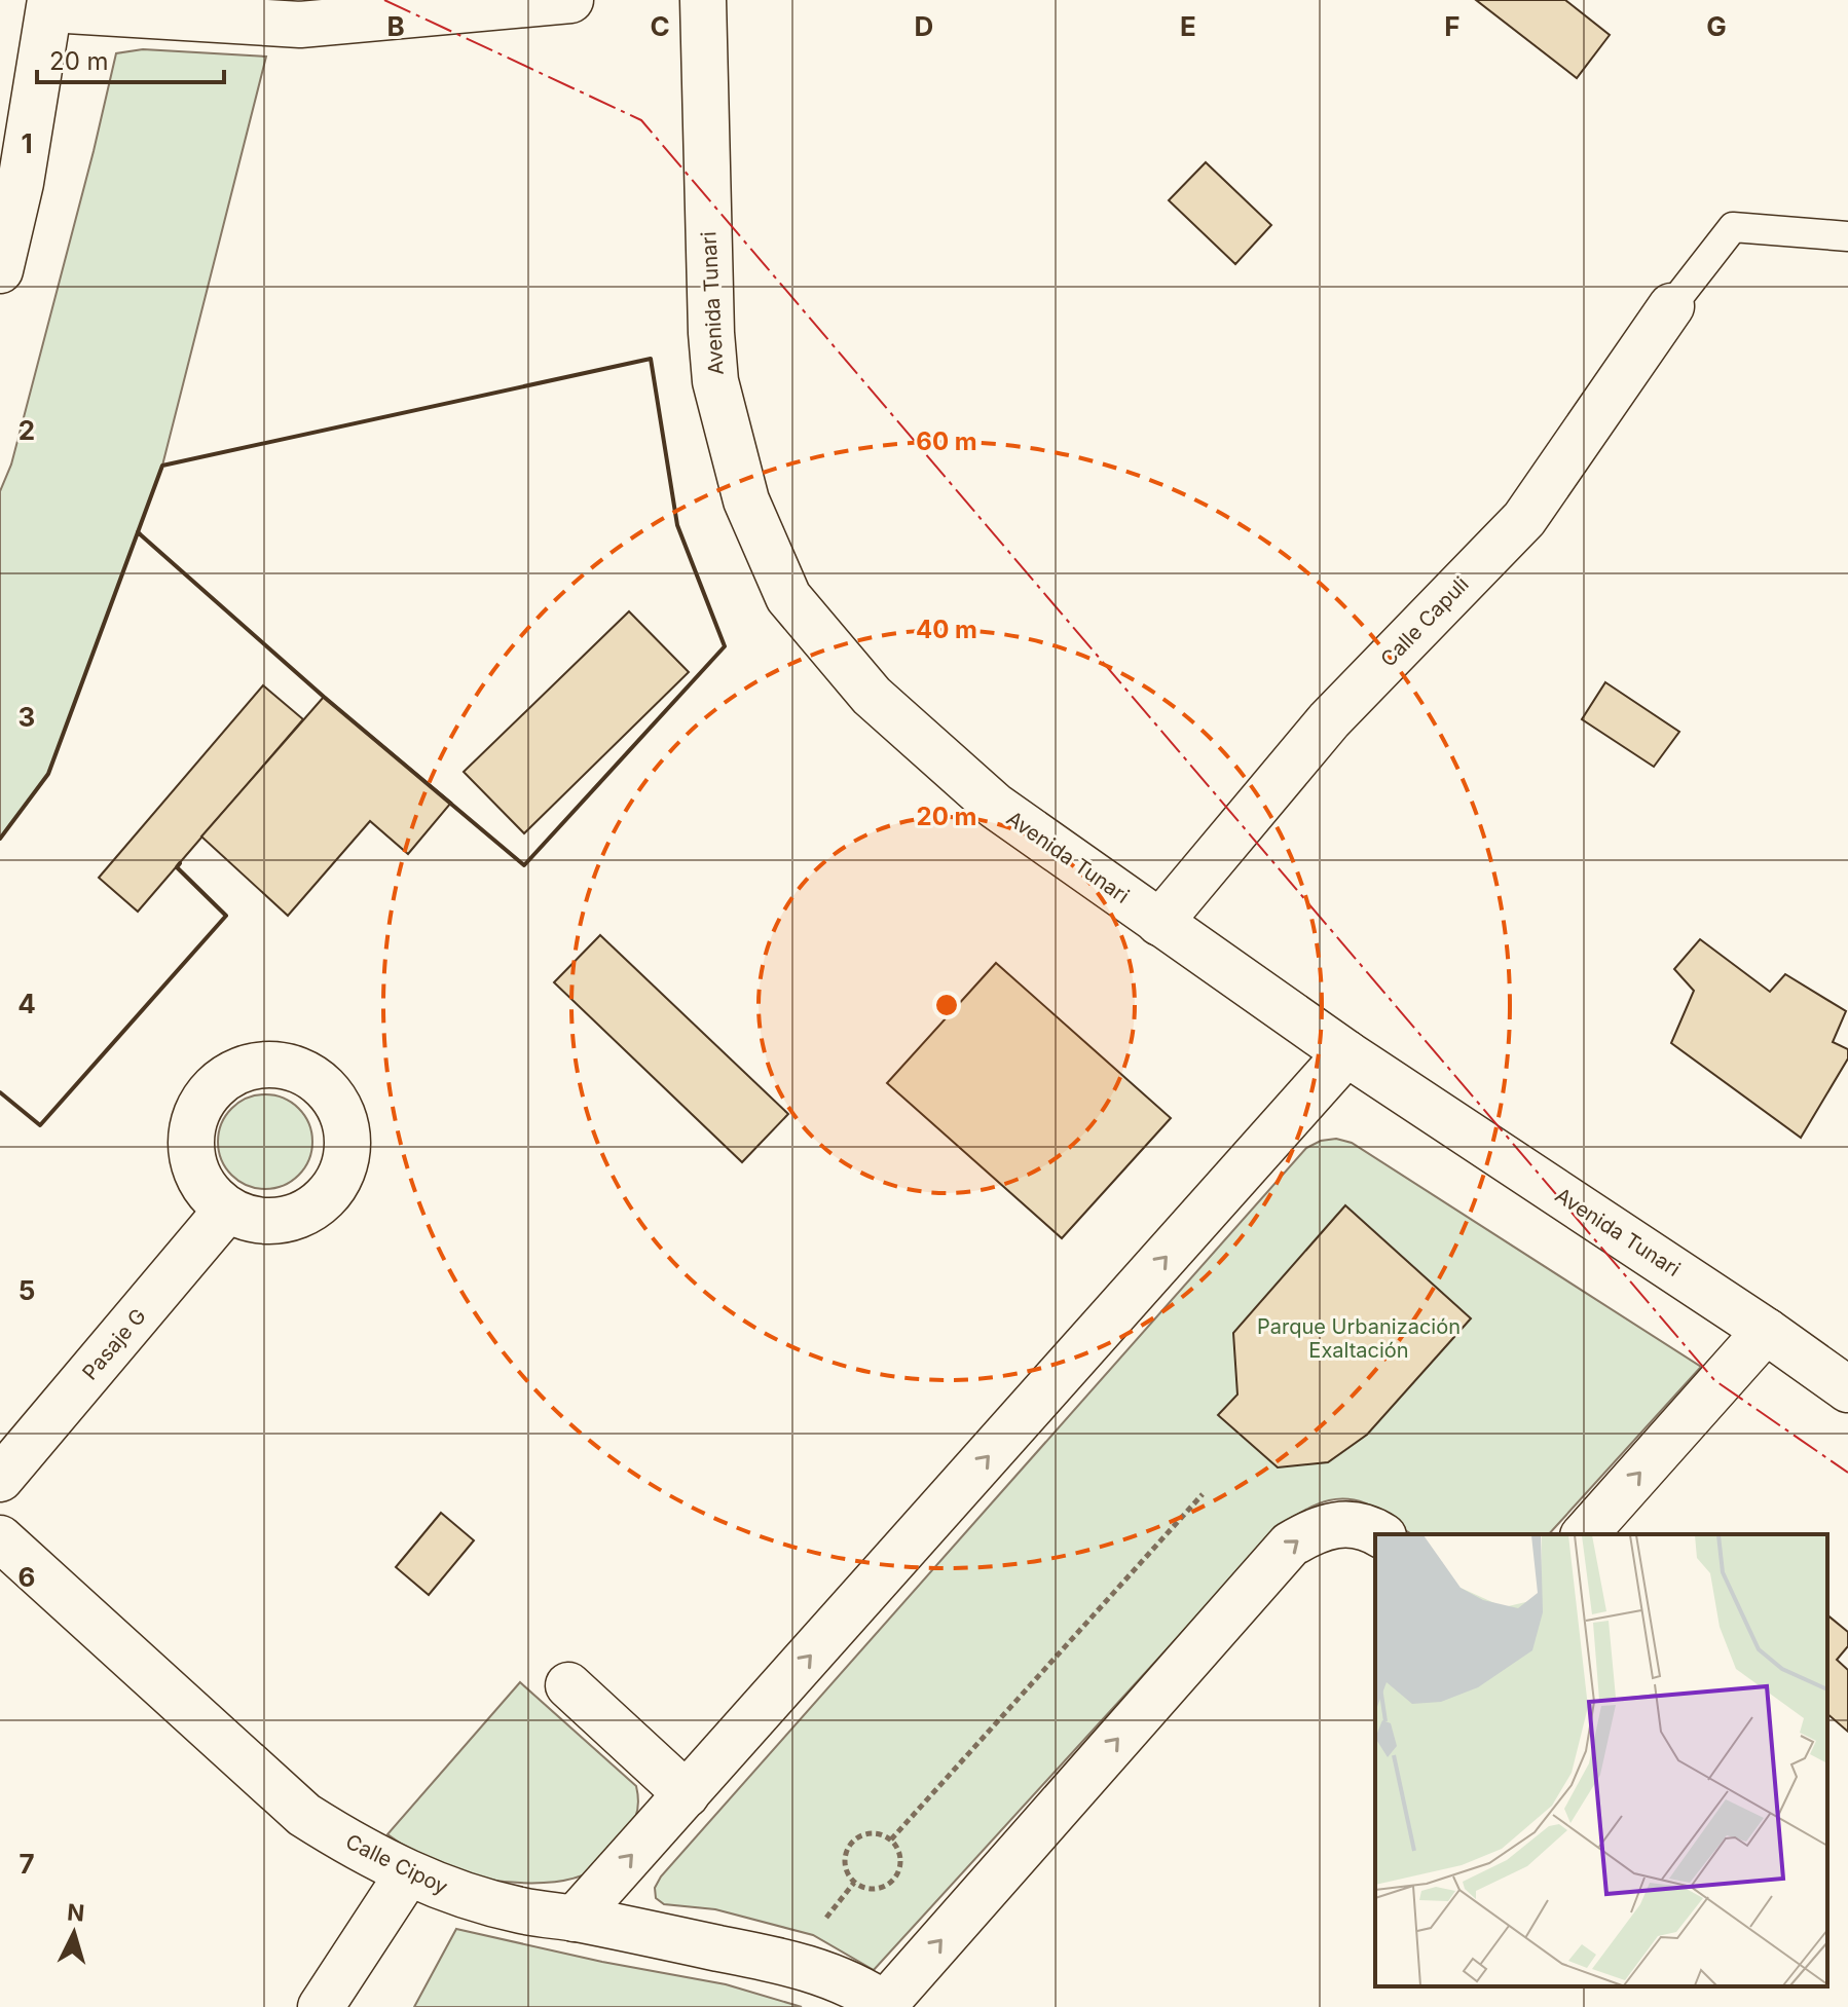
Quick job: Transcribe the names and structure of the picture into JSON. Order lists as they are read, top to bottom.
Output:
{
  "streets": {
    "street": [
      "Avenida Tunari",
      "Calle Capuli",
      "Pasaje G",
      "Calle Cipoy"
    ]
  },
  "crossings": [
    ["Avenida Tunari", "Calle Capuli"]
  ],
  "parks": ["Parque Urbanización Exaltación"],
  "scale_bar": "20 m",
  "north": "top",
  "grid": {
    "columns": [
      "B",
      "C",
      "D",
      "E",
      "F",
      "G"
    ],
    "rows": [
      "1",
      "2",
      "3",
      "4",
      "5",
      "6",
      "7"
    ]
  },
  "rings": ["60 m", "40 m", "20 m"]
}
